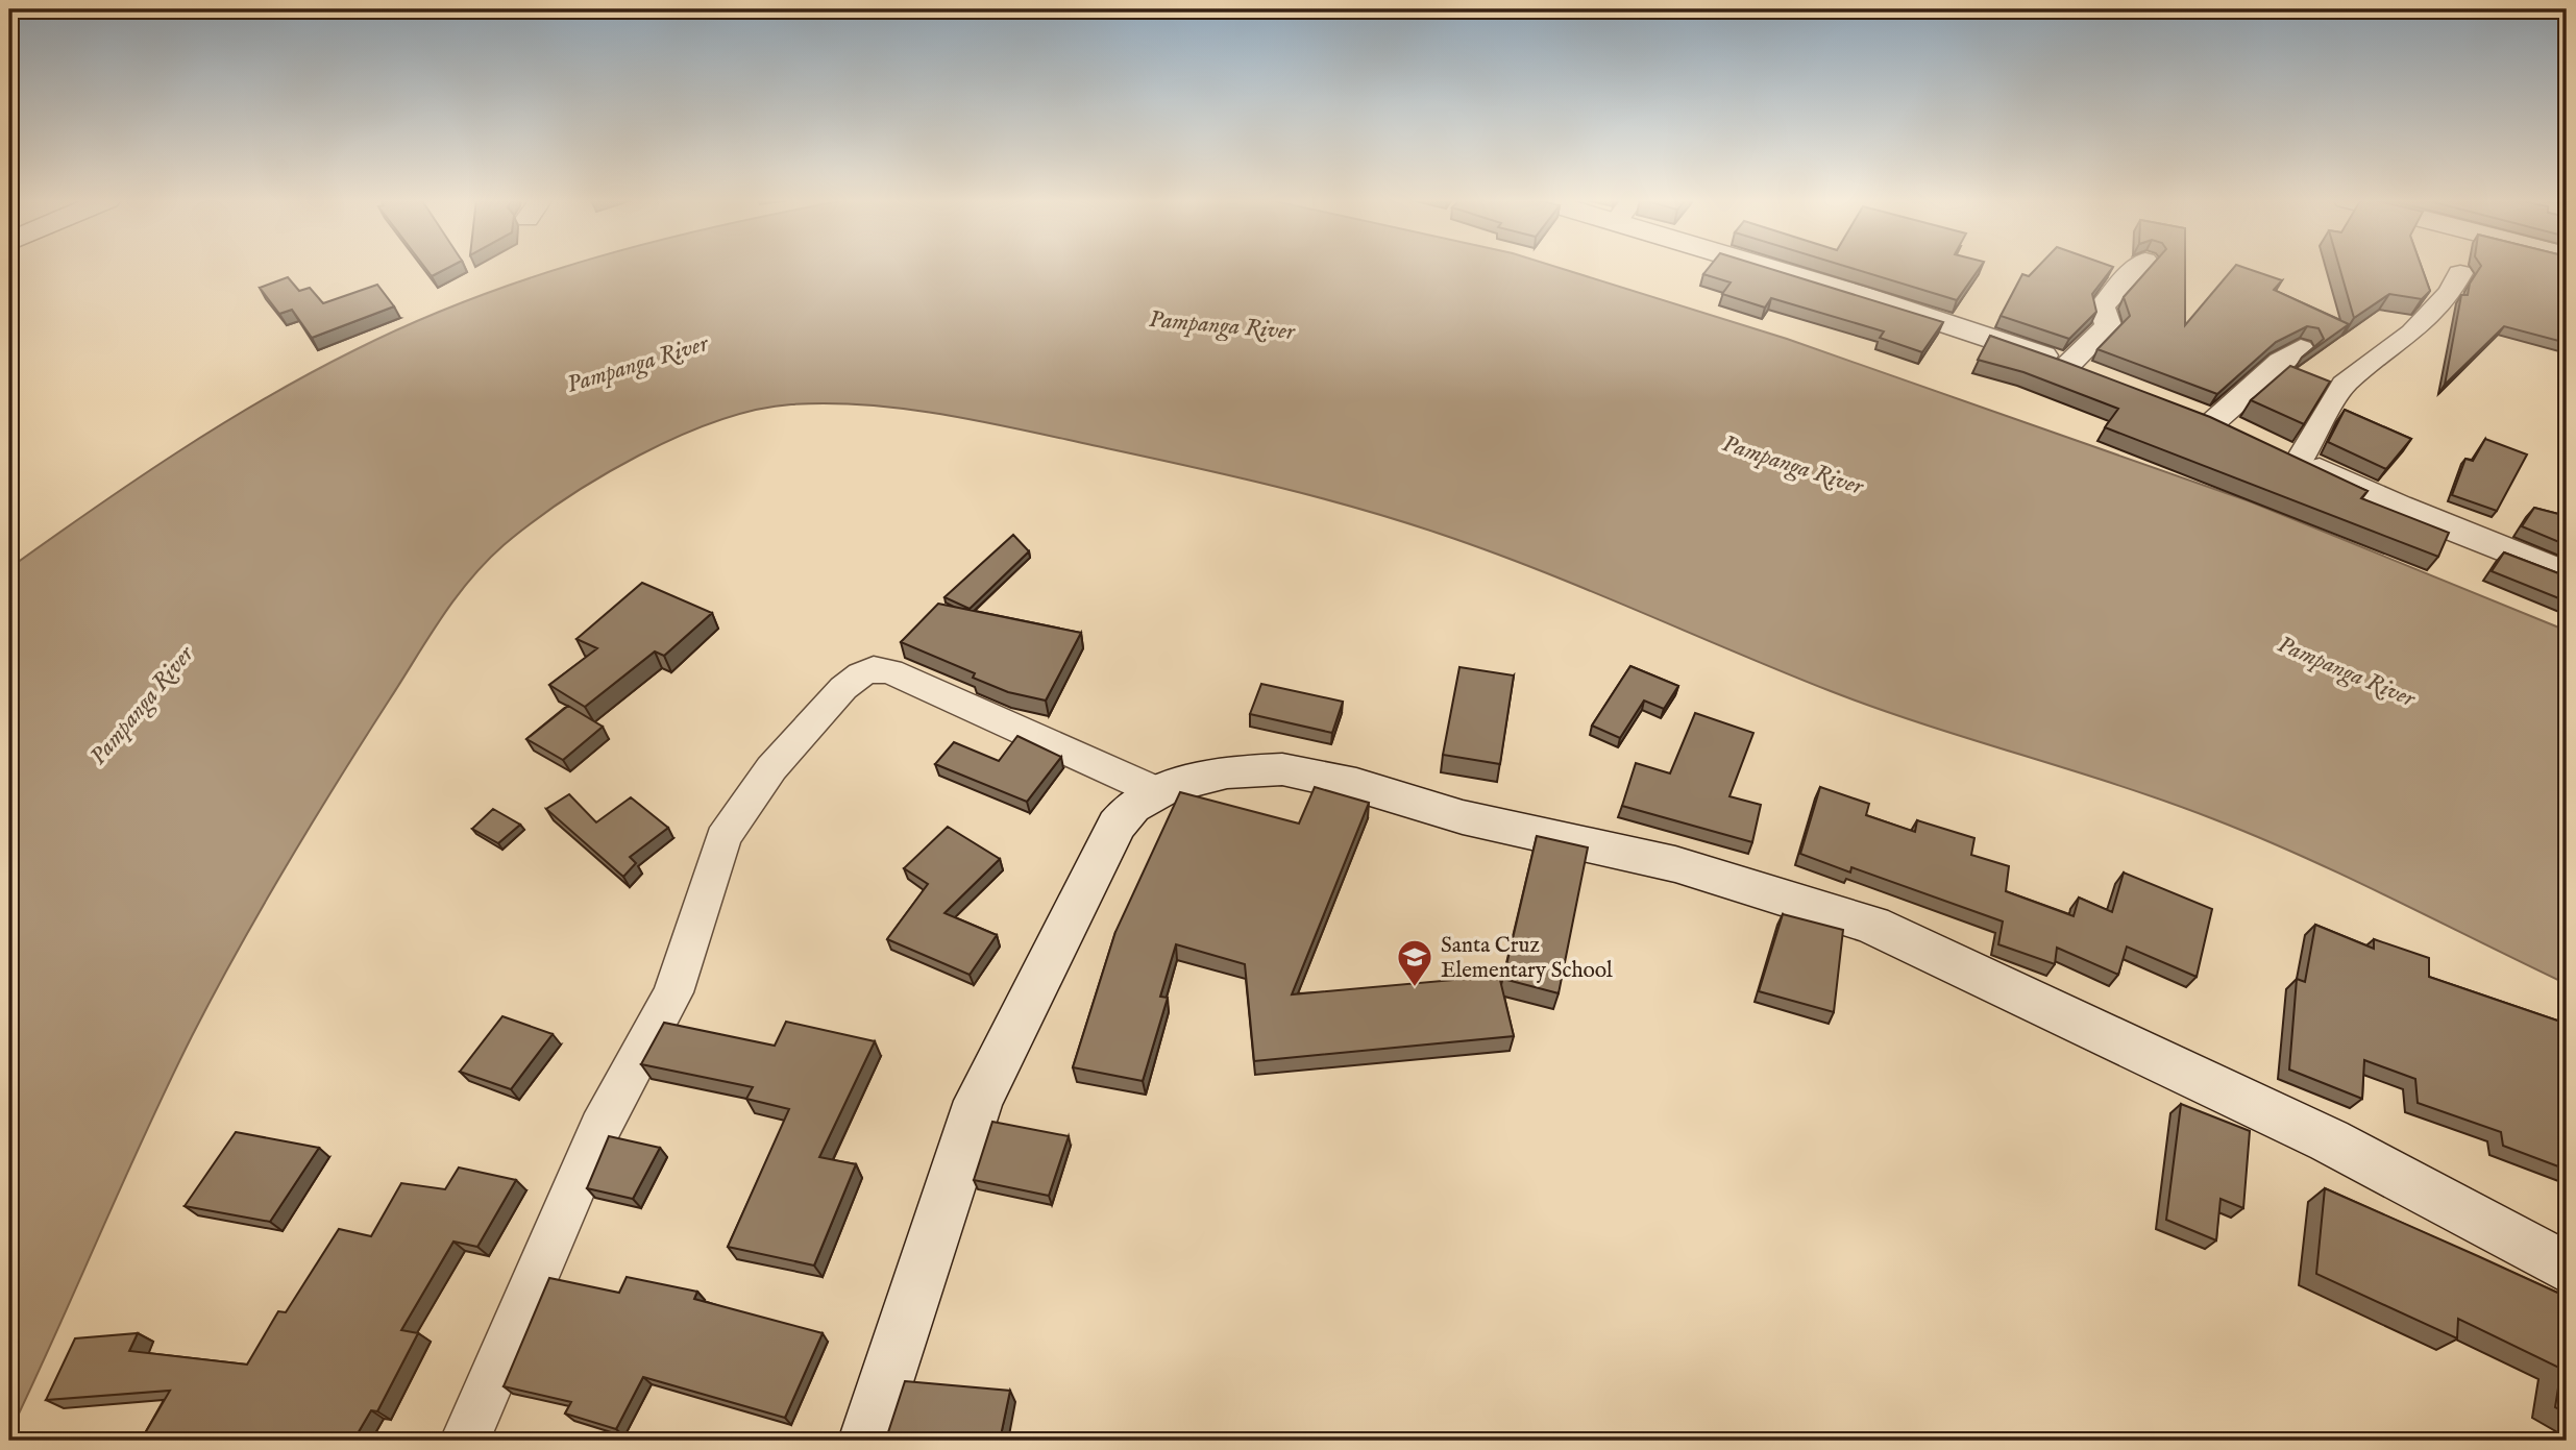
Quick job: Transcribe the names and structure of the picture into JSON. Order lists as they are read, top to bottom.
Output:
{
  "water": ["Pampanga River"],
  "places": {
    "school or university": ["Santa Cruz Elementary School"]
  }
}
